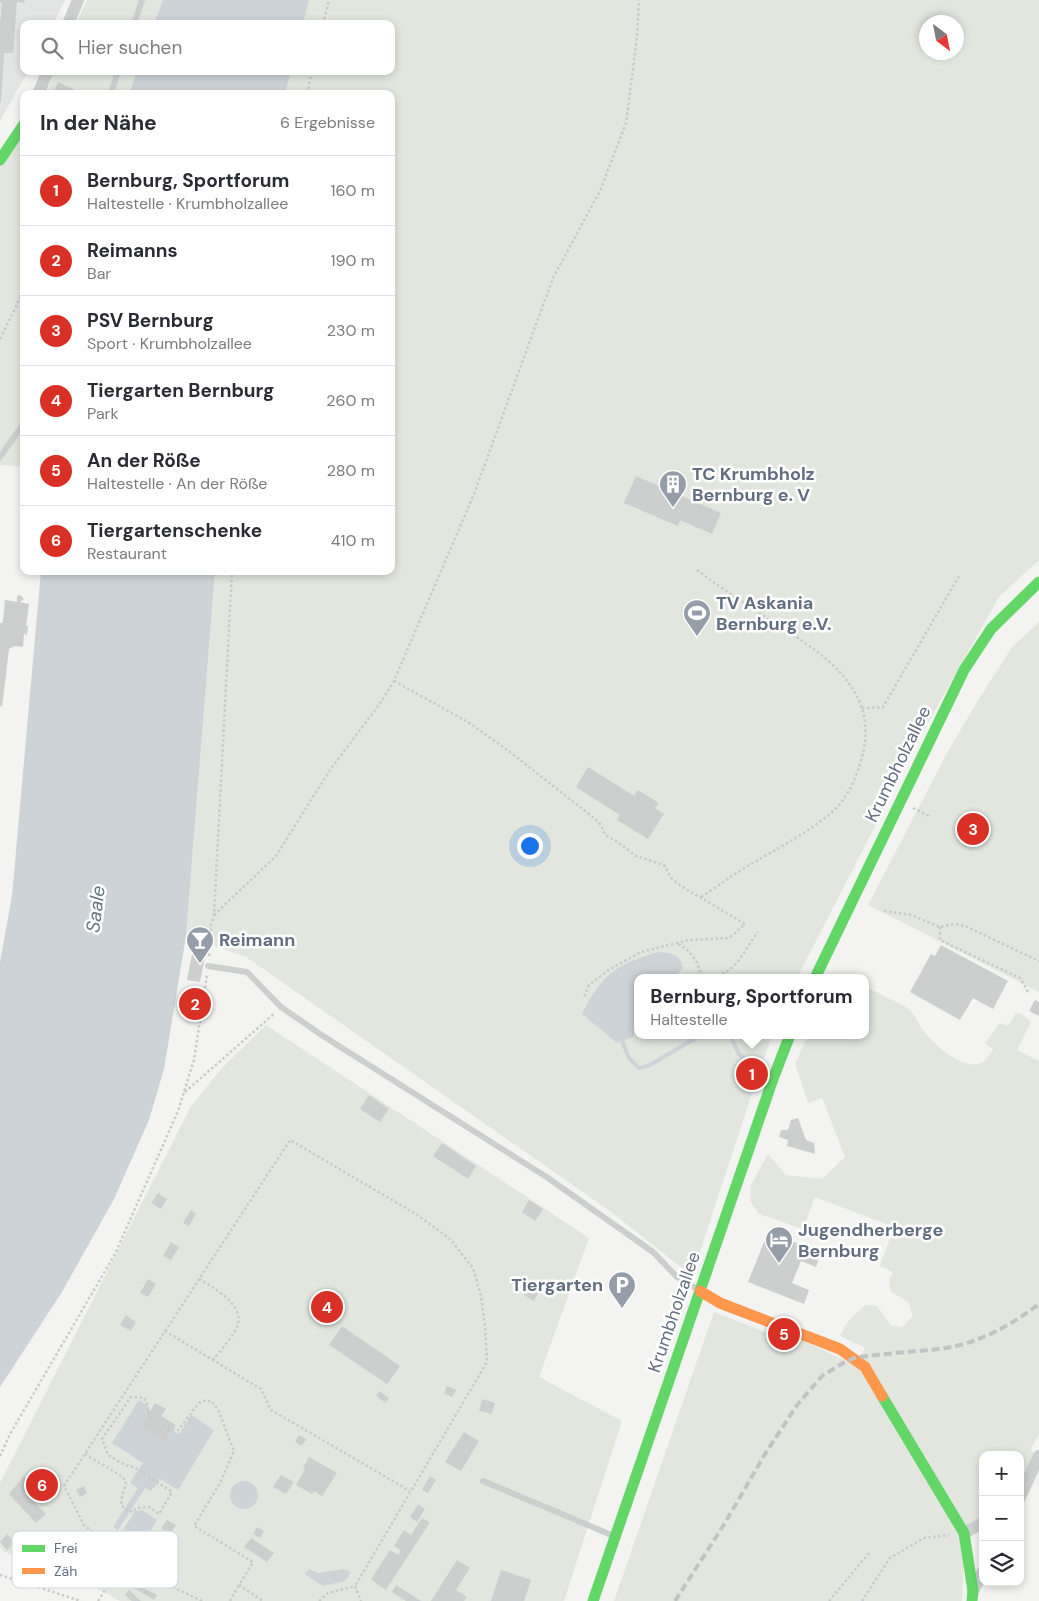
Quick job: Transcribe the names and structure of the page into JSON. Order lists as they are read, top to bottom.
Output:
{
  "streets": {
    "street": ["Krumbholzallee"]
  },
  "water": ["Saale"],
  "places": {
    "building": ["TC Krumbholz Bernburg e. V"],
    "sports": ["TV Askania Bernburg e.V."],
    "bar": ["Reimann"],
    "hotel": ["Jugendherberge Bernburg"],
    "parking": ["Tiergarten"]
  },
  "legend": ["Frei", "Zäh"],
  "north": "bottom right",
  "page": {
    "search": "Hier suchen",
    "heading": ["In der Nähe", "6 Ergebnisse"],
    "list": [
      {
        "mark": "1",
        "name": "Bernburg, Sportforum",
        "note": "Haltestelle · Krumbholzallee",
        "value": "160 m"
      },
      {
        "mark": "2",
        "name": "Reimanns",
        "note": "Bar",
        "value": "190 m"
      },
      {
        "mark": "3",
        "name": "PSV Bernburg",
        "note": "Sport · Krumbholzallee",
        "value": "230 m"
      },
      {
        "mark": "4",
        "name": "Tiergarten Bernburg",
        "note": "Park",
        "value": "260 m"
      },
      {
        "mark": "5",
        "name": "An der Röße",
        "note": "Haltestelle · An der Röße",
        "value": "280 m"
      },
      {
        "mark": "6",
        "name": "Tiergartenschenke",
        "note": "Restaurant",
        "value": "410 m"
      }
    ],
    "pins": [
      "3",
      "2",
      "1",
      "4",
      "5",
      "6"
    ],
    "popup": ["Bernburg, Sportforum", "Haltestelle"],
    "map_buttons": ["+", "−"]
  }
}
